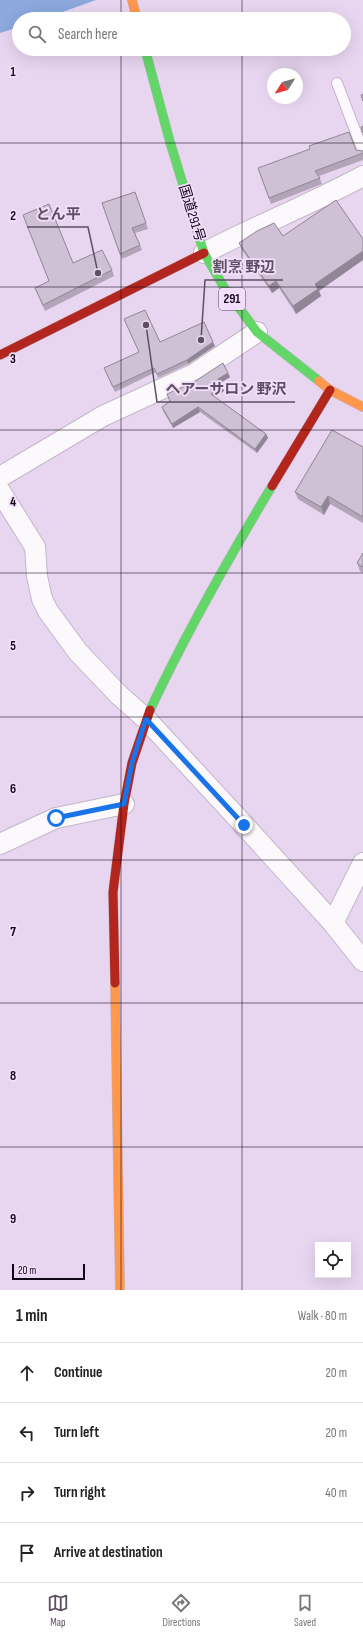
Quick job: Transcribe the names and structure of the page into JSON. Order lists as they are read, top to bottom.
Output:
{
  "streets": {
    "main road": ["国道291号", "291"]
  },
  "places": ["とん平", "ヘアーサロン 野沢", "割烹 野辺"],
  "scale_bar": "20 m",
  "north": "bottom left",
  "page": {
    "search": "Search here",
    "scale": "20 m",
    "heading": ["1 min", "Walk · 80 m"],
    "list": [
      ["Continue", "20 m"],
      ["Turn left", "20 m"],
      ["Turn right", "40 m"],
      "Arrive at destination"
    ],
    "nav": ["Map", "Directions", "Saved"]
  },
  "grid": {
    "rows": [
      "1",
      "2",
      "3",
      "4",
      "5",
      "6",
      "7",
      "8",
      "9"
    ]
  }
}
